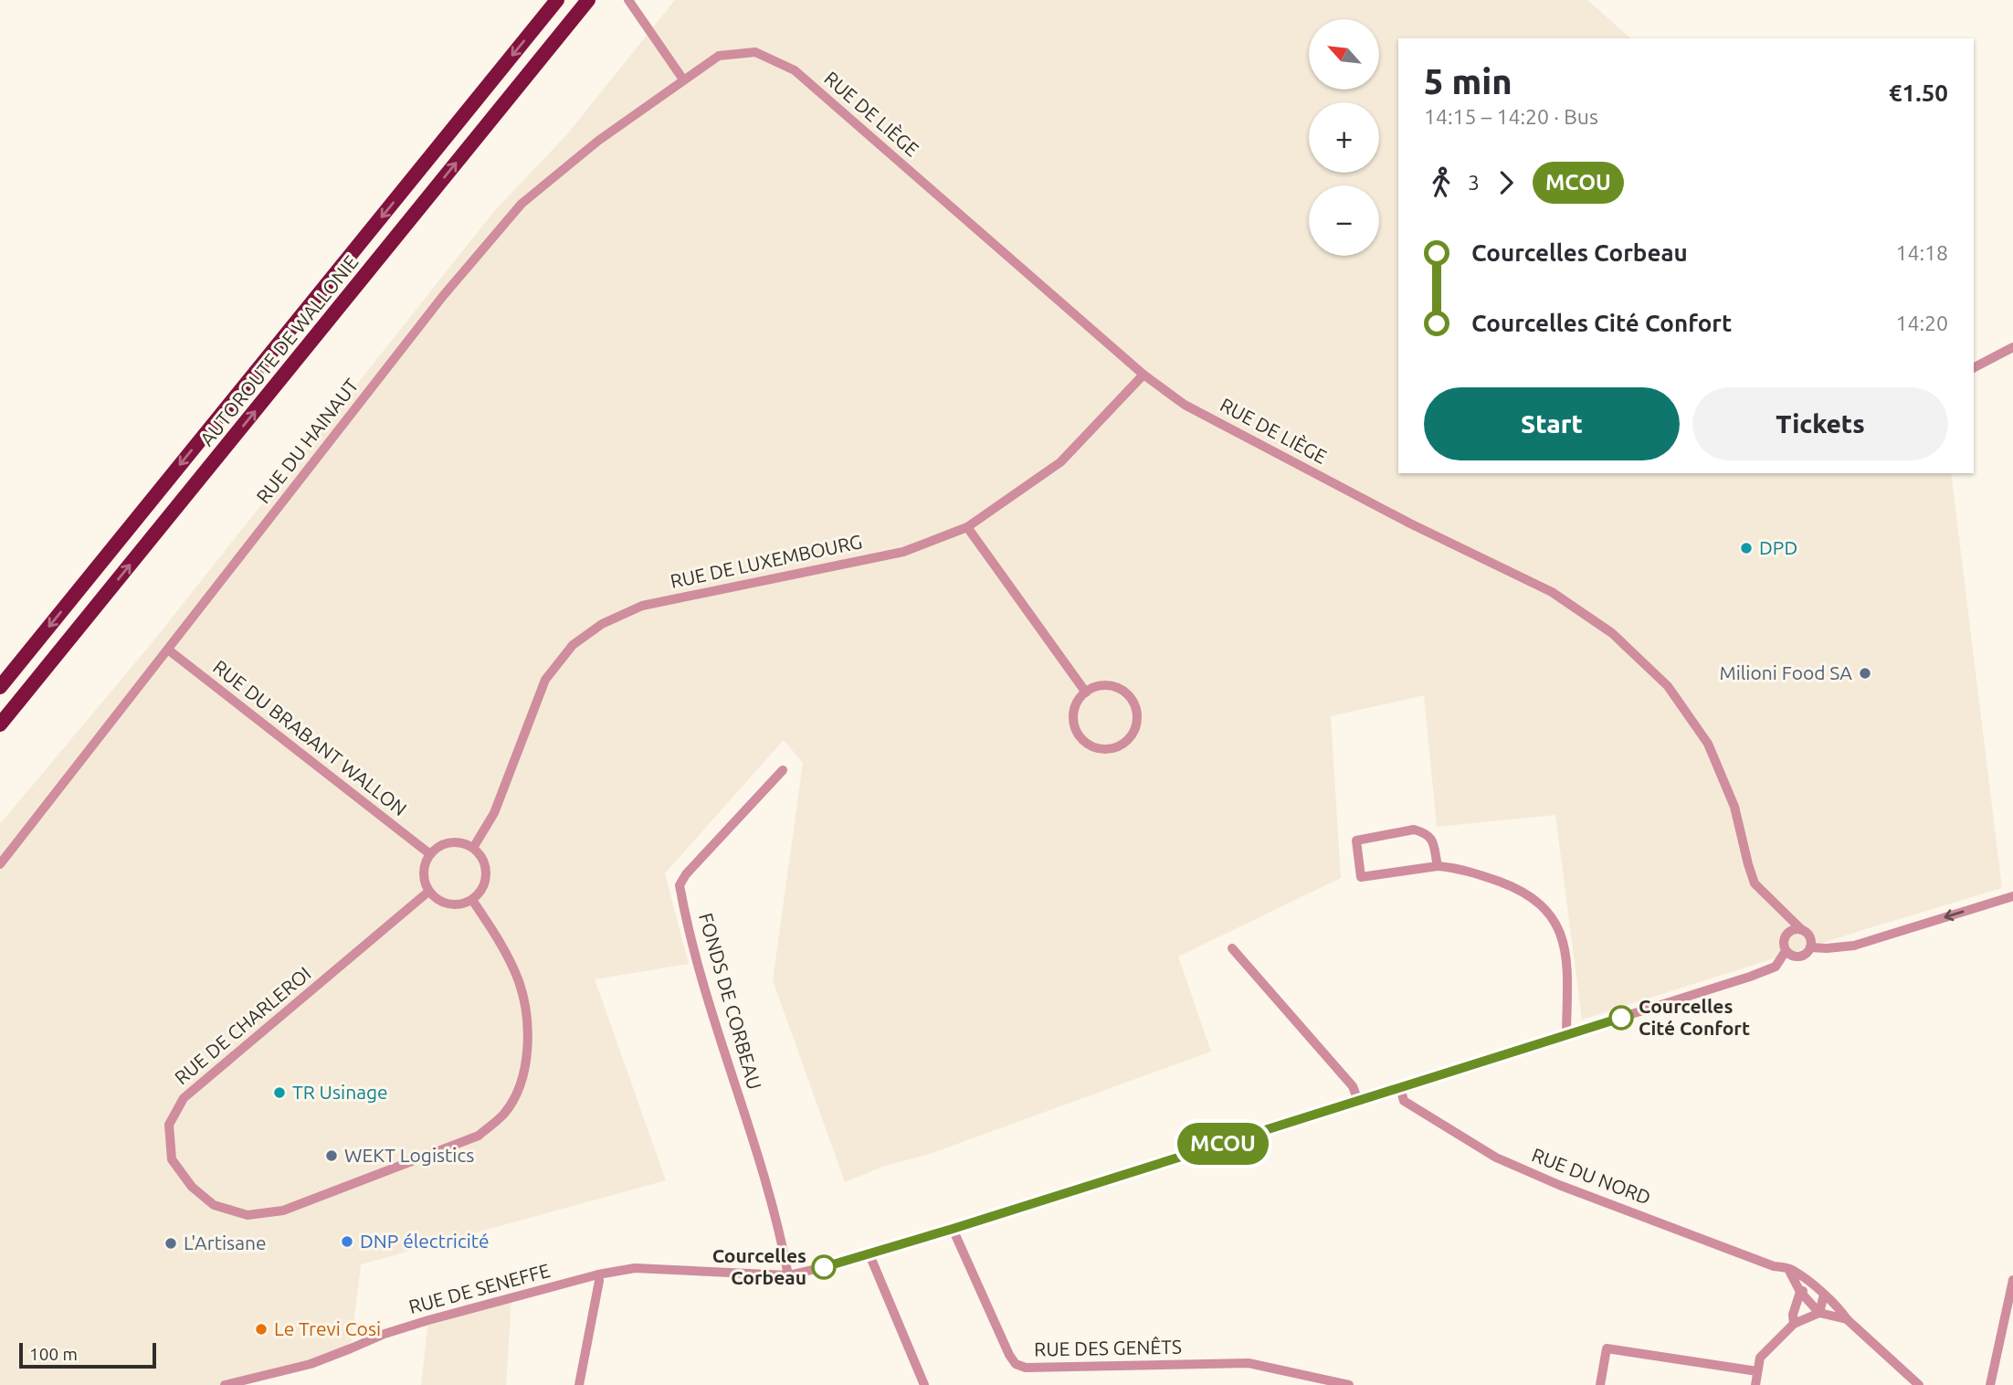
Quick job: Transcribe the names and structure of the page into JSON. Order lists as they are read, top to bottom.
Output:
{
  "streets": {
    "highway": ["AUTOROUTE DE WALLONIE"],
    "street": [
      "RUE DE LIÈGE",
      "RUE DU HAINAUT",
      "RUE DE LUXEMBOURG",
      "RUE DU BRABANT WALLON",
      "FONDS DE CORBEAU",
      "RUE DE CHARLEROI",
      "RUE DU NORD",
      "RUE DE SENEFFE",
      "RUE DES GENÊTS"
    ]
  },
  "crossings": [
    ["RUE DE LIÈGE", "RUE DU HAINAUT"],
    ["RUE DE LIÈGE", "RUE DE LUXEMBOURG"],
    ["RUE DE LIÈGE", "RUE DE SENEFFE"],
    ["RUE DU HAINAUT", "RUE DU BRABANT WALLON"],
    ["RUE DE LUXEMBOURG", "RUE DU BRABANT WALLON"],
    ["RUE DE LUXEMBOURG", "RUE DE CHARLEROI"],
    ["RUE DU BRABANT WALLON", "RUE DE CHARLEROI"],
    ["FONDS DE CORBEAU", "RUE DE SENEFFE"],
    ["RUE DU NORD", "RUE DE SENEFFE"],
    ["RUE DE SENEFFE", "RUE DES GENÊTS"]
  ],
  "places": [
    "DPD",
    "Milioni Food SA",
    "Courcelles Cité Confort",
    "TR Usinage",
    "WEKT Logistics",
    "DNP électricité",
    "L'Artisane",
    "Courcelles Corbeau",
    "Le Trevi Cosi"
  ],
  "lines": ["bus line MCOU"],
  "scale_bar": "100 m",
  "north": "top left",
  "page": {
    "on_map": "MCOU",
    "map_buttons": ["+", "−"],
    "heading": ["5 min", "14:15 – 14:20 · Bus", "€1.50"],
    "legs": ["3", "MCOU"],
    "list": [
      {
        "name": "Courcelles Corbeau",
        "value": "14:18"
      },
      {
        "name": "Courcelles Cité Confort",
        "value": "14:20"
      }
    ],
    "buttons": ["Start", "Tickets"],
    "scale": "100 m"
  }
}
